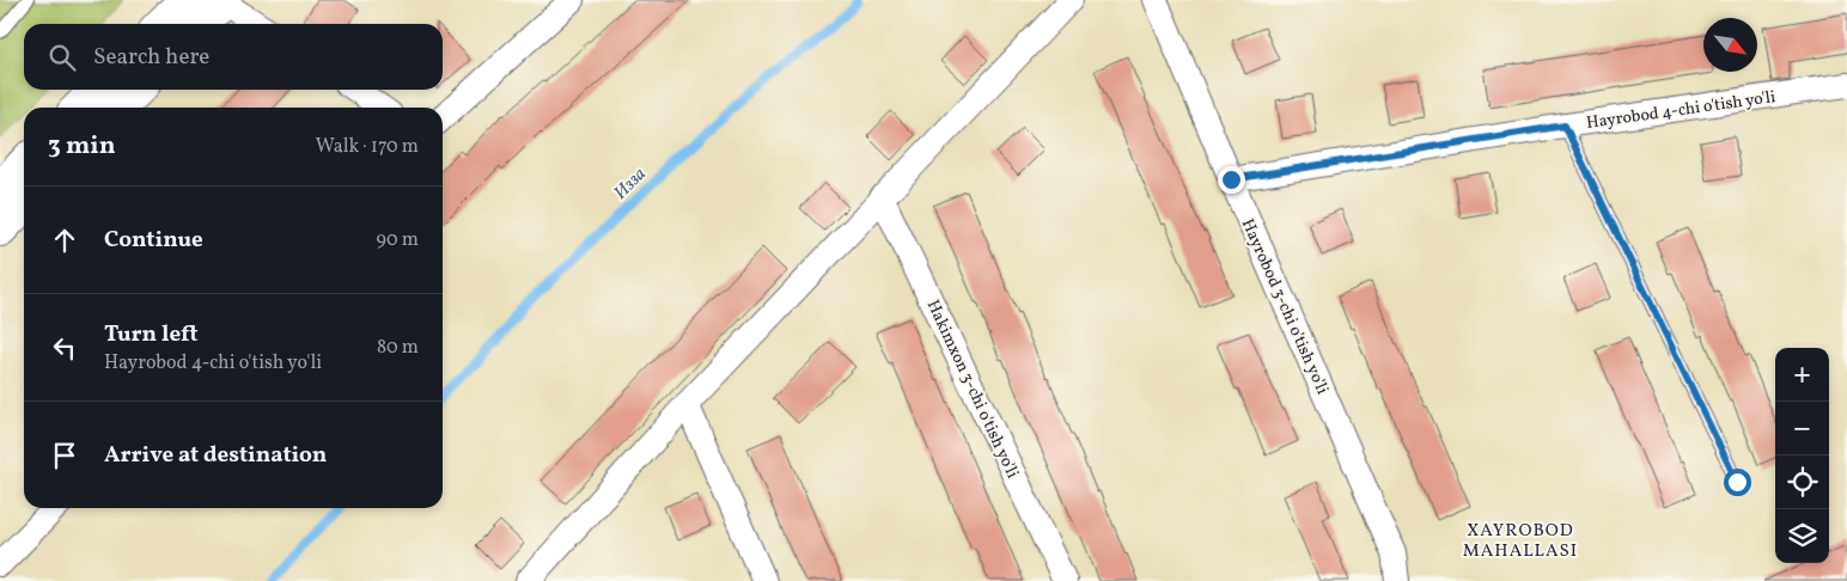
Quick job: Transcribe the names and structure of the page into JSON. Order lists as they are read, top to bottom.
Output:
{
  "streets": {
    "street": ["Hayrobod 4-chi o'tish yo'li", "Hayrobod 3-chi o'tish yo'li", "Hakimxon 3-chi o'tish yo'li"]
  },
  "crossings": [
    ["Hayrobod 4-chi o'tish yo'li", "Hayrobod 3-chi o'tish yo'li"]
  ],
  "districts": ["XAYROBOD MAHALLASI"],
  "water": ["Изза"],
  "north": "bottom right",
  "page": {
    "search": "Search here",
    "heading": ["3 min", "Walk · 170 m"],
    "list": [
      ["Continue", "90 m"],
      ["Turn left", "Hayrobod 4-chi o'tish yo'li", "80 m"],
      "Arrive at destination"
    ],
    "map_buttons": ["+", "−"]
  }
}
